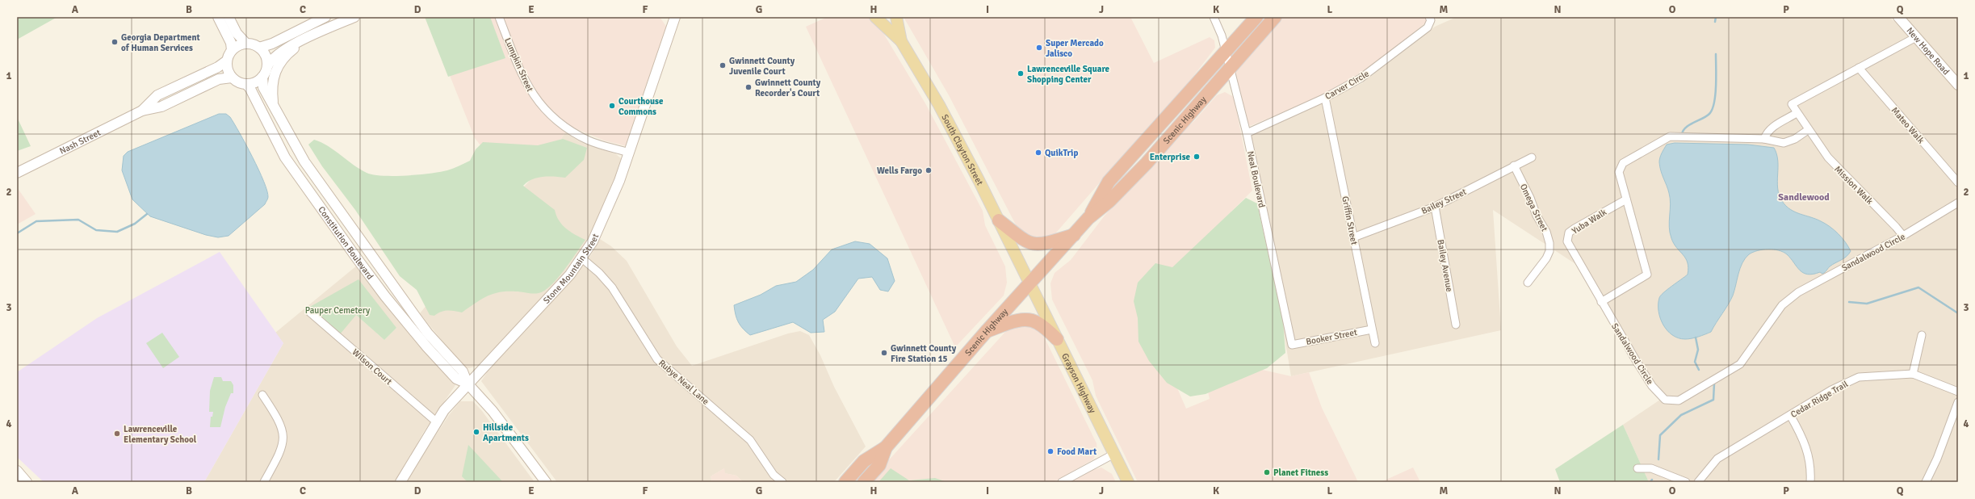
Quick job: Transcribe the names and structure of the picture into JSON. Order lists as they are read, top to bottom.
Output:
{
  "streets": {
    "highway": ["Scenic Highway"],
    "main road": ["South Clayton Street", "Grayson Highway"],
    "street": [
      "New Hope Road",
      "Lumpkin Street",
      "Carver Circle",
      "Mateo Walk",
      "Nash Street",
      "Neal Boulevard",
      "Mission Walk",
      "Bailey Street",
      "Omega Street",
      "Griffin Street",
      "Yuba Walk",
      "Constitution Boulevard",
      "Sandalwood Circle",
      "Bailey Avenue",
      "Stone Mountain Street",
      "Booker Street",
      "Wilson Court",
      "Rubye Neal Lane",
      "Cedar Ridge Trail"
    ]
  },
  "crossings": [
    ["Lumpkin Street", "Stone Mountain Street"],
    ["Carver Circle", "Neal Boulevard"],
    ["Carver Circle", "Griffin Street"],
    ["Scenic Highway", "South Clayton Street"],
    ["Scenic Highway", "Neal Boulevard"],
    ["Scenic Highway", "Grayson Highway"],
    ["Nash Street", "Constitution Boulevard"],
    ["South Clayton Street", "Grayson Highway"],
    ["Neal Boulevard", "Booker Street"],
    ["Mission Walk", "Sandalwood Circle"],
    ["Bailey Street", "Omega Street"],
    ["Bailey Street", "Griffin Street"],
    ["Bailey Street", "Bailey Avenue"],
    ["Griffin Street", "Booker Street"],
    ["Yuba Walk", "Sandalwood Circle"],
    ["Constitution Boulevard", "Stone Mountain Street"],
    ["Stone Mountain Street", "Wilson Court"],
    ["Stone Mountain Street", "Rubye Neal Lane"]
  ],
  "districts": ["Sandlewood"],
  "parks": ["Pauper Cemetery"],
  "places": [
    "Georgia Department of Human Services",
    "Super Mercado Jalisco",
    "Gwinnett County Juvenile Court",
    "Lawrenceville Square Shopping Center",
    "Gwinnett County Recorder's Court",
    "Courthouse Commons",
    "QuikTrip",
    "Enterprise",
    "Wells Fargo",
    "Gwinnett County Fire Station 15",
    "Hillside Apartments",
    "Lawrenceville Elementary School",
    "Food Mart",
    "Planet Fitness"
  ],
  "grid": {
    "columns": [
      "A",
      "B",
      "C",
      "D",
      "E",
      "F",
      "G",
      "H",
      "I",
      "J",
      "K",
      "L",
      "M",
      "N",
      "O",
      "P",
      "Q"
    ],
    "rows": [
      "1",
      "2",
      "3",
      "4"
    ]
  }
}
